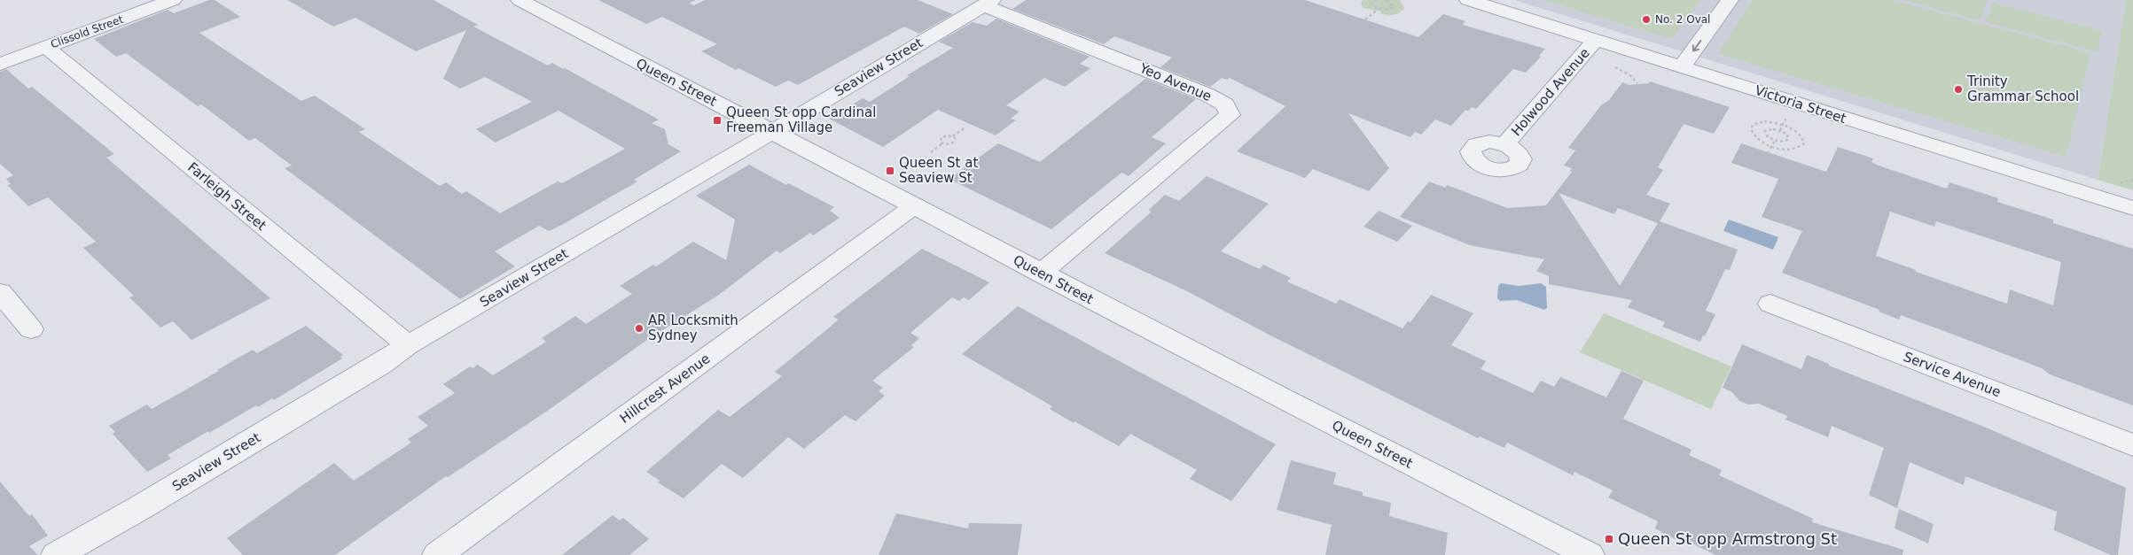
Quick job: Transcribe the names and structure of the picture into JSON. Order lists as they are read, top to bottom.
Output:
{
  "streets": {
    "street": [
      "Clissold Street",
      "Seaview Street",
      "Queen Street",
      "Yeo Avenue",
      "Holwood Avenue",
      "Victoria Street",
      "Farleigh Street",
      "Service Avenue",
      "Hillcrest Avenue"
    ]
  },
  "crossings": [
    ["Clissold Street", "Farleigh Street"],
    ["Seaview Street", "Queen Street"],
    ["Seaview Street", "Yeo Avenue"],
    ["Seaview Street", "Farleigh Street"],
    ["Queen Street", "Yeo Avenue"],
    ["Queen Street", "Hillcrest Avenue"],
    ["Holwood Avenue", "Victoria Street"]
  ],
  "places": {
    "other": ["No. 2 Oval", "Trinity Grammar School", "AR Locksmith Sydney"],
    "transit": ["Queen St opp Cardinal Freeman Village", "Queen St at Seaview St", "Queen St opp Armstrong St"]
  }
}
